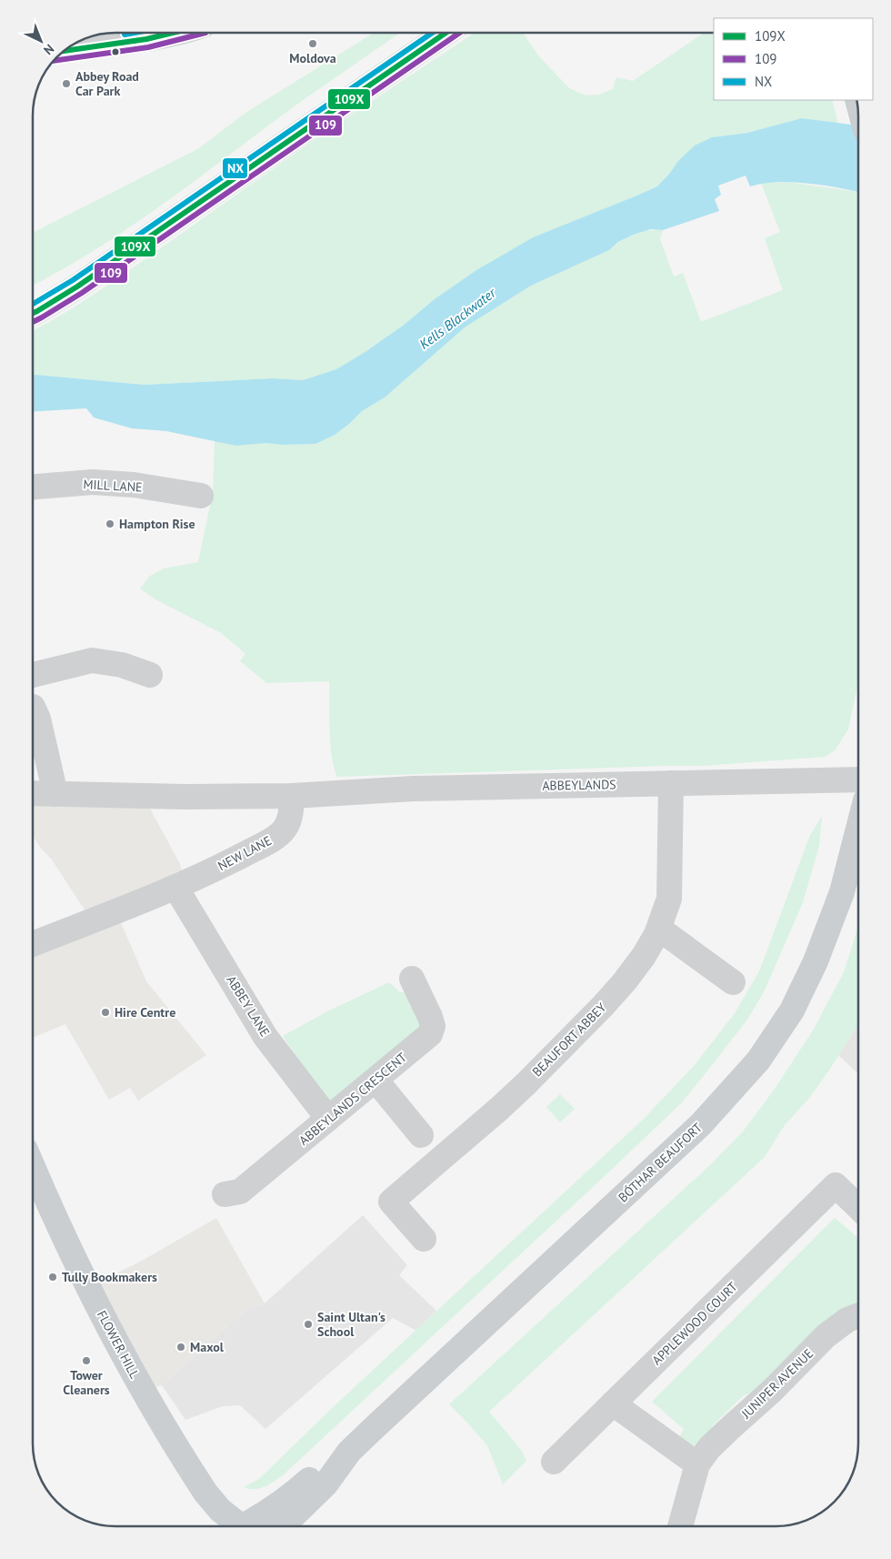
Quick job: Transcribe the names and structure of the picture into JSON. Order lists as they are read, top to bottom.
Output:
{
  "streets": {
    "main road": ["BÓTHAR BEAUFORT", "FLOWER HILL"],
    "street": [
      "MILL LANE",
      "ABBEYLANDS",
      "NEW LANE",
      "ABBEY LANE",
      "BEAUFORT ABBEY",
      "ABBEYLANDS CRESCENT",
      "APPLEWOOD COURT",
      "JUNIPER AVENUE"
    ]
  },
  "crossings": [
    ["ABBEYLANDS", "NEW LANE"],
    ["ABBEYLANDS", "BEAUFORT ABBEY"],
    ["NEW LANE", "ABBEY LANE"],
    ["ABBEY LANE", "ABBEYLANDS CRESCENT"]
  ],
  "water": ["Kells Blackwater"],
  "places": [
    "Moldova",
    "Abbey Road Car Park",
    "Hampton Rise",
    "Hire Centre",
    "Tully Bookmakers",
    "Saint Ultan's School",
    "Maxol",
    "Tower Cleaners"
  ],
  "lines": ["transit line 109X", "transit line 109", "transit line NX"],
  "legend": ["109X", "109", "NX"],
  "north": "bottom right"
}
